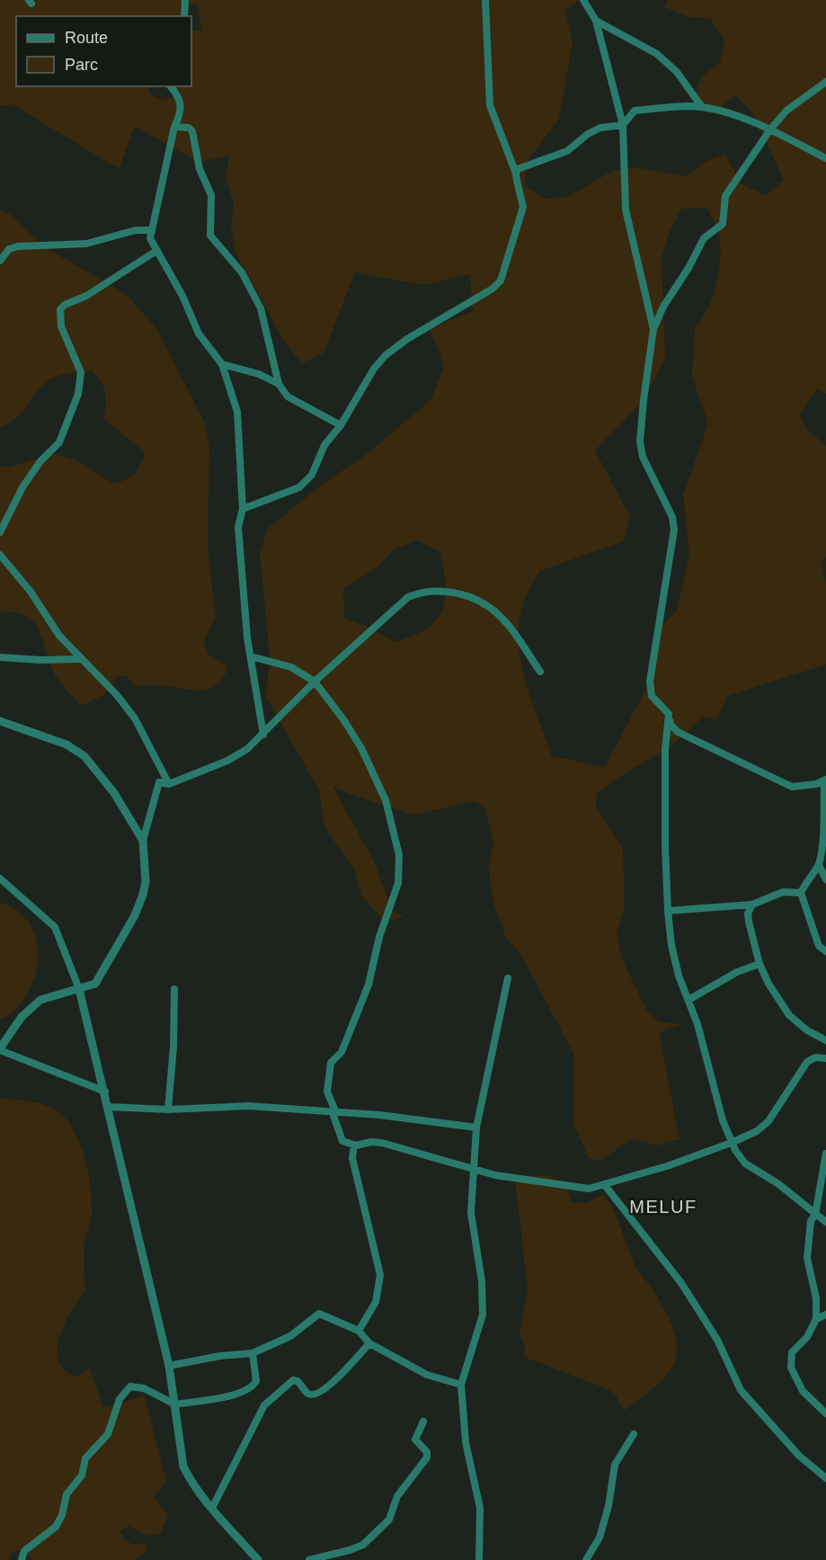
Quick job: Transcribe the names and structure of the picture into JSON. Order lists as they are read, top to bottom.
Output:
{
  "districts": ["MELUF"],
  "legend": ["Route", "Parc"]
}
